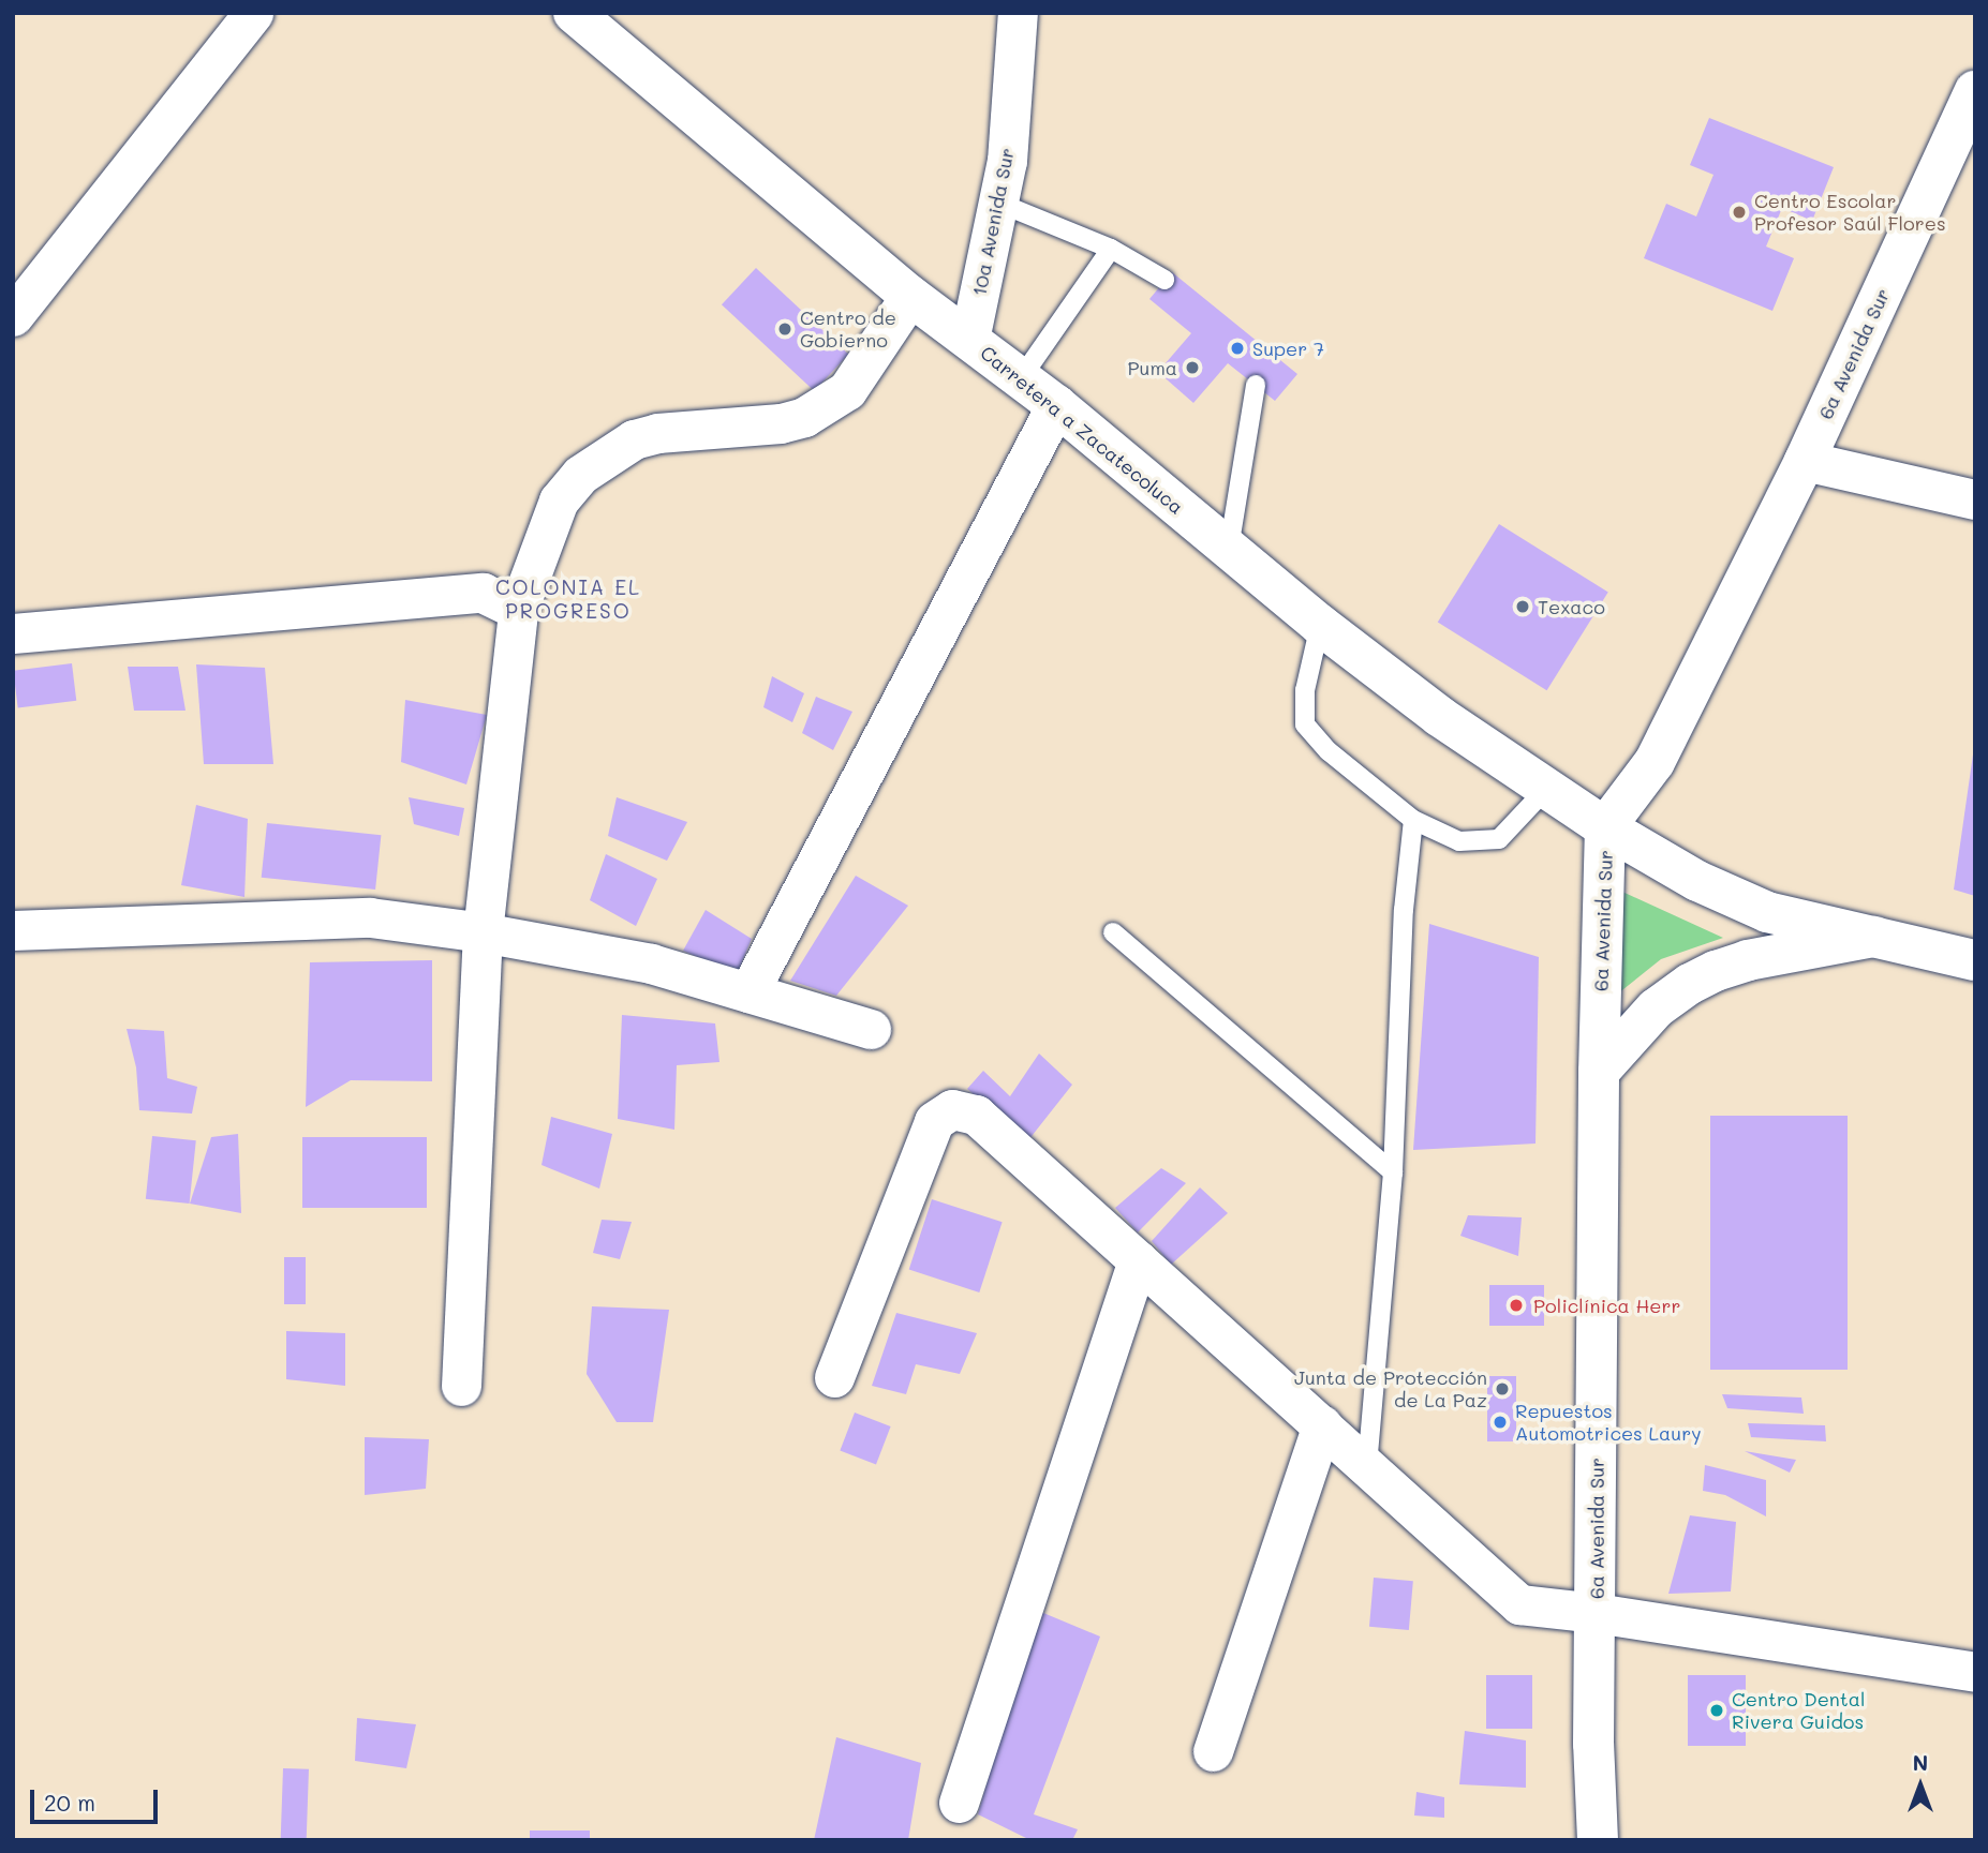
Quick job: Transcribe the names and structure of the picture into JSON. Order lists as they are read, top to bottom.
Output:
{
  "streets": {
    "main road": ["6a Avenida Sur", "Carretera a Zacatecoluca"],
    "street": ["10a Avenida Sur"]
  },
  "crossings": [
    ["10a Avenida Sur", "Carretera a Zacatecoluca"],
    ["6a Avenida Sur", "Carretera a Zacatecoluca"]
  ],
  "districts": ["COLONIA EL PROGRESO"],
  "places": [
    "Centro Escolar Profesor Saúl Flores",
    "Centro de Gobierno",
    "Super 7",
    "Puma",
    "Texaco",
    "Policlínica Herr",
    "Junta de Protección de La Paz",
    "Repuestos Automotrices Laury",
    "Centro Dental Rivera Guidos"
  ],
  "scale_bar": "20 m",
  "north": "top"
}
